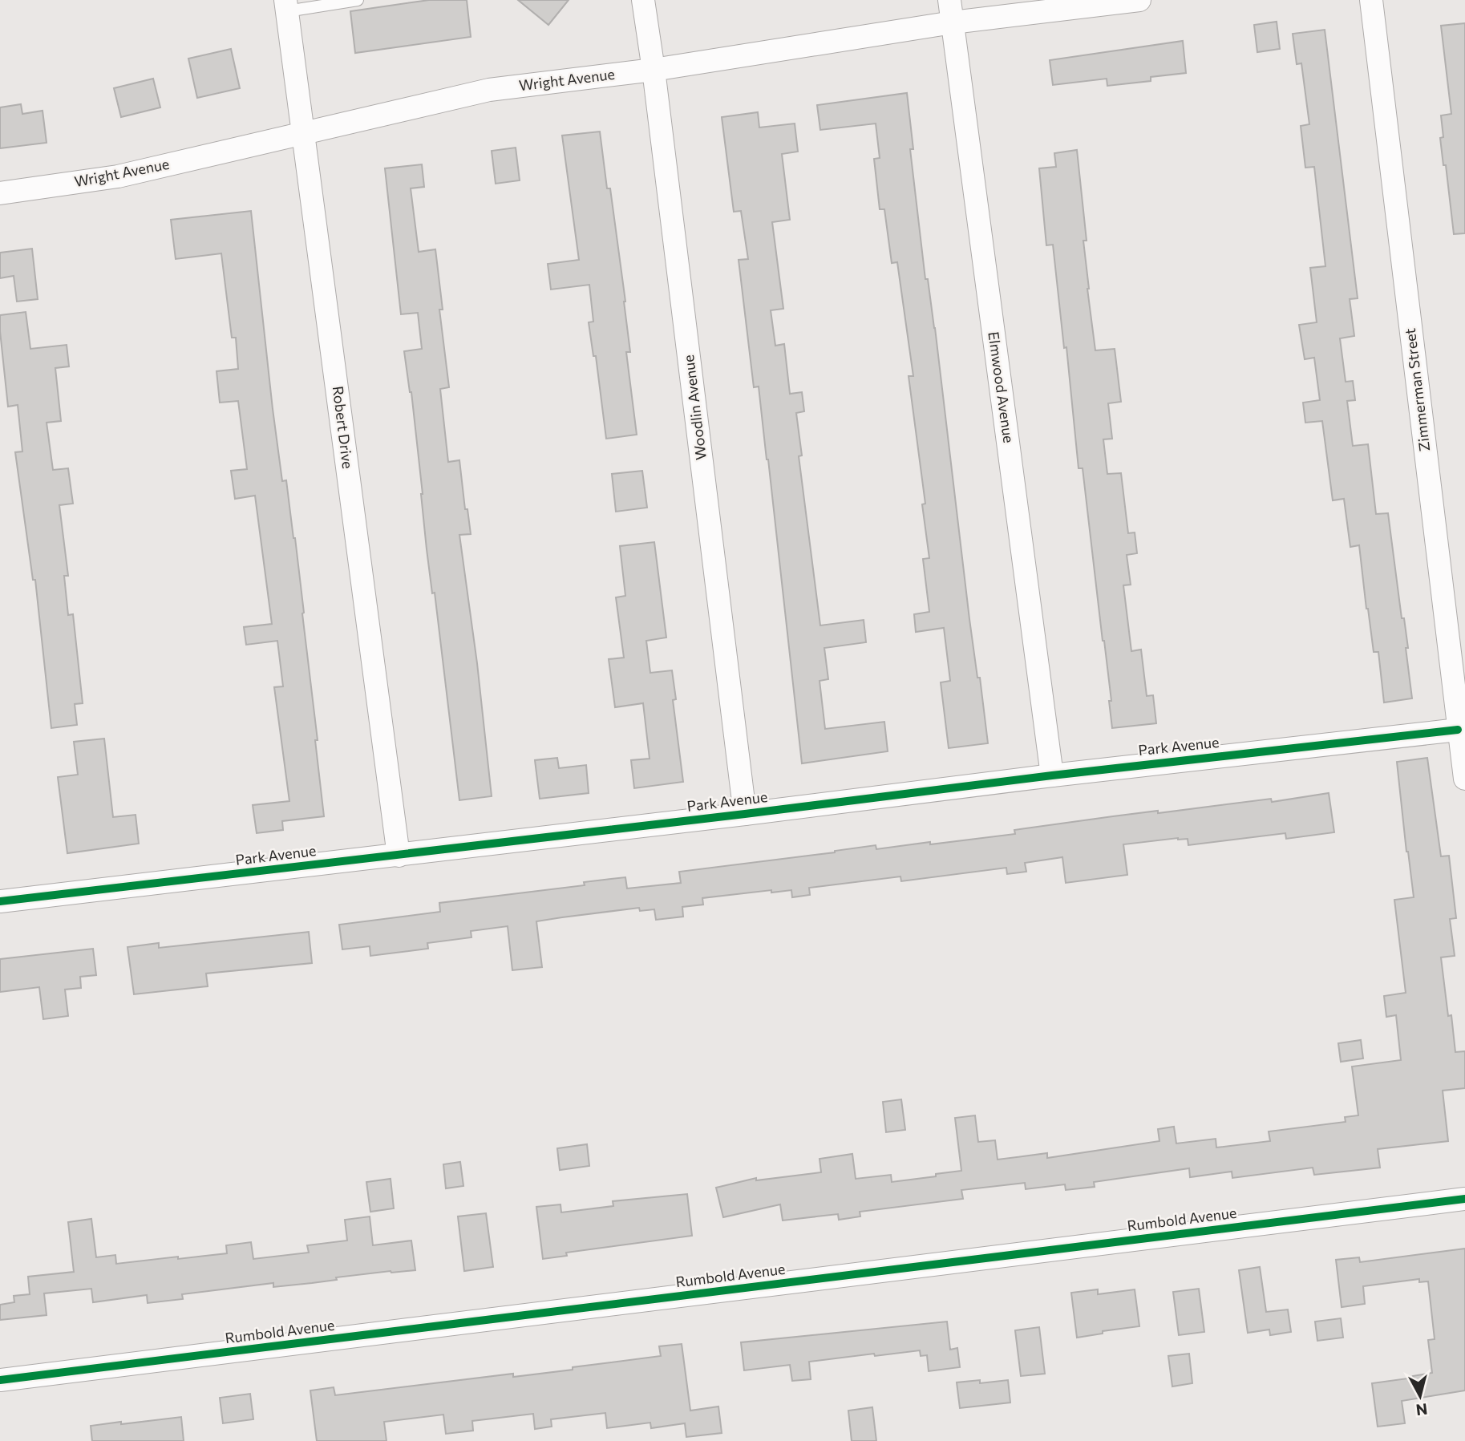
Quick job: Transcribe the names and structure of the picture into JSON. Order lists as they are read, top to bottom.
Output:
{
  "streets": {
    "street": [
      "Wright Avenue",
      "Elmwood Avenue",
      "Zimmerman Street",
      "Woodlin Avenue",
      "Robert Drive",
      "Park Avenue",
      "Rumbold Avenue"
    ]
  },
  "crossings": [
    ["Wright Avenue", "Elmwood Avenue"],
    ["Wright Avenue", "Woodlin Avenue"],
    ["Wright Avenue", "Robert Drive"],
    ["Elmwood Avenue", "Park Avenue"],
    ["Zimmerman Street", "Park Avenue"],
    ["Woodlin Avenue", "Park Avenue"],
    ["Robert Drive", "Park Avenue"]
  ],
  "north": "bottom"
}
